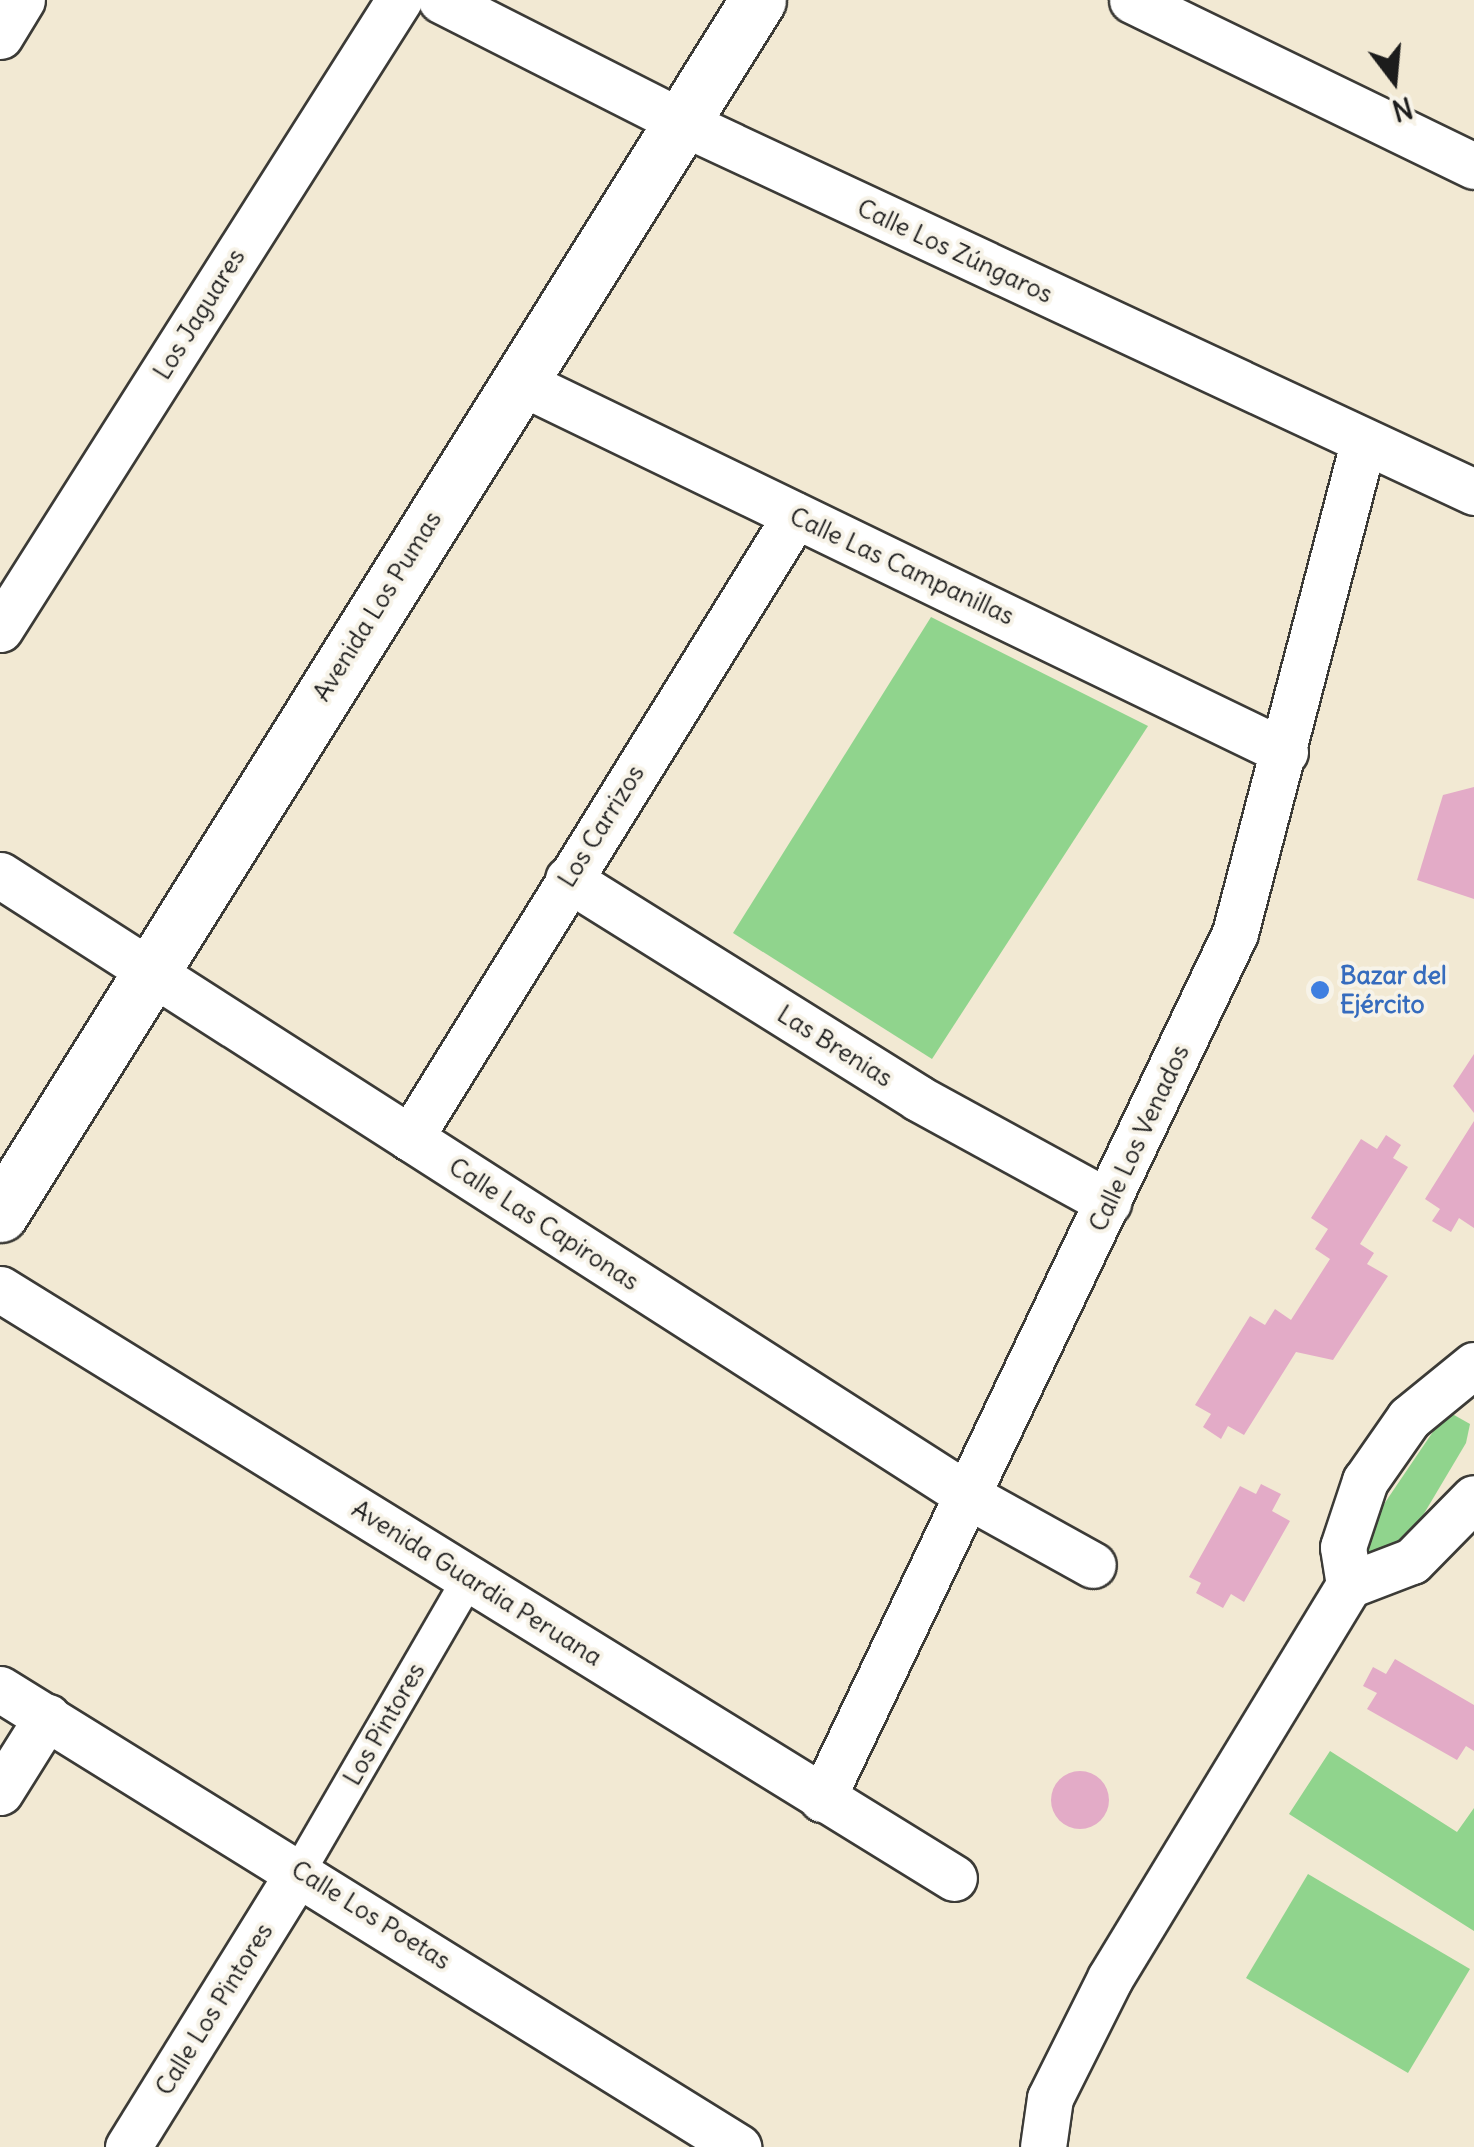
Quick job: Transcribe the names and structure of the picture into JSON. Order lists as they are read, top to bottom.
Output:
{
  "streets": {
    "street": [
      "Calle Los Zúngaros",
      "Los Jaguares",
      "Calle Las Campanillas",
      "Avenida Los Pumas",
      "Los Carrizos",
      "Las Brenias",
      "Calle Los Venados",
      "Calle Las Capironas",
      "Avenida Guardia Peruana",
      "Los Pintores",
      "Calle Los Poetas",
      "Calle Los Pintores"
    ]
  },
  "crossings": [
    ["Calle Los Zúngaros", "Avenida Los Pumas"],
    ["Calle Los Zúngaros", "Calle Los Venados"],
    ["Calle Las Campanillas", "Avenida Los Pumas"],
    ["Calle Las Campanillas", "Los Carrizos"],
    ["Calle Las Campanillas", "Calle Los Venados"],
    ["Avenida Los Pumas", "Calle Las Capironas"],
    ["Los Carrizos", "Las Brenias"],
    ["Los Carrizos", "Calle Las Capironas"],
    ["Las Brenias", "Calle Los Venados"],
    ["Calle Los Venados", "Calle Las Capironas"],
    ["Calle Los Venados", "Avenida Guardia Peruana"],
    ["Avenida Guardia Peruana", "Los Pintores"],
    ["Los Pintores", "Calle Los Poetas"],
    ["Los Pintores", "Calle Los Pintores"],
    ["Calle Los Poetas", "Calle Los Pintores"]
  ],
  "places": ["Bazar del Ejército"],
  "north": "bottom"
}
